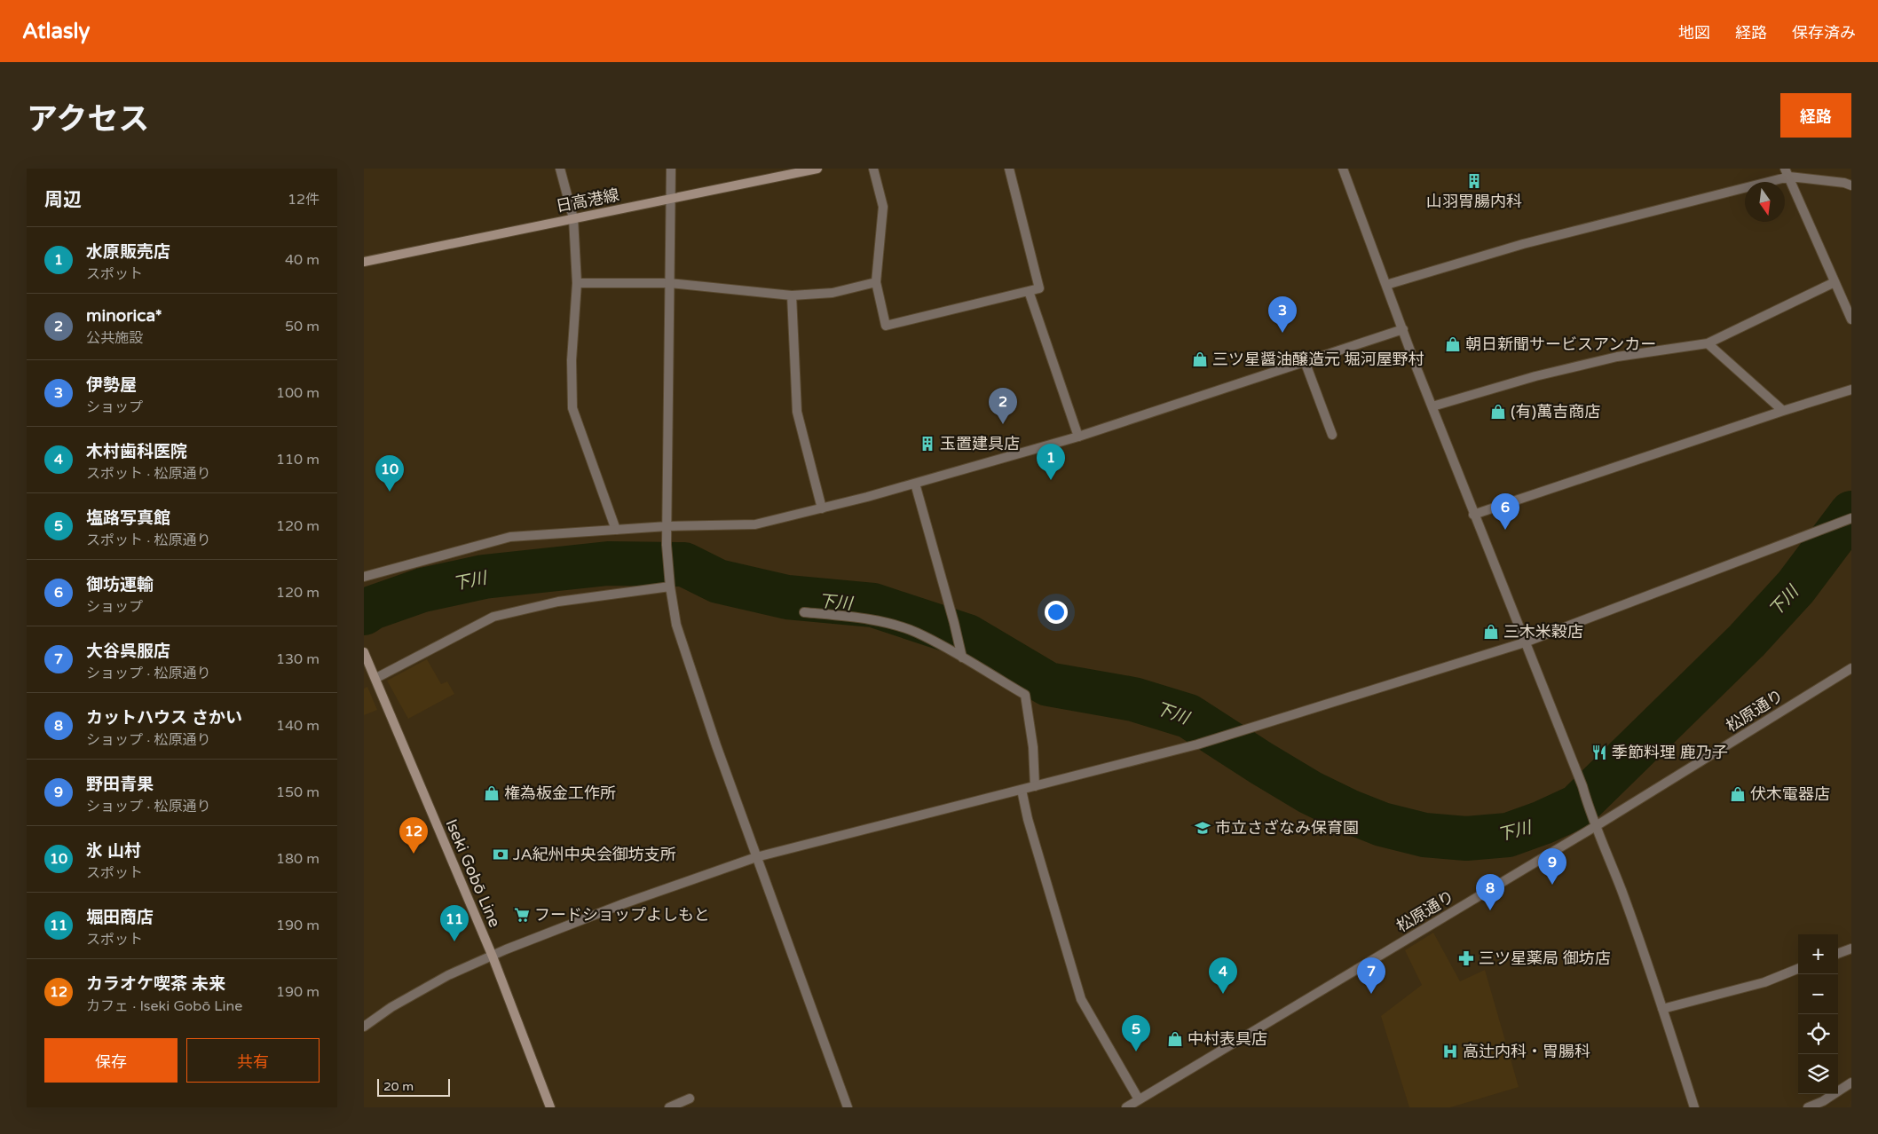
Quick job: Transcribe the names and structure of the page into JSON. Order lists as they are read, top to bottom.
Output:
{
  "streets": {
    "main road": ["日高港線", "Iseki Gobō Line"],
    "street": ["松原通り"]
  },
  "water": ["下川"],
  "places": {
    "building": ["山羽胃腸内科", "玉置建具店"],
    "shop": [
      "朝日新聞サービスアンカー",
      "三ツ星醤油醸造元 堀河屋野村",
      "(有)萬吉商店",
      "三木米穀店",
      "権為板金工作所",
      "伏木電器店",
      "中村表具店"
    ],
    "restaurant": ["季節料理 鹿乃子"],
    "school or university": ["市立さざなみ保育園"],
    "bank": ["JA紀州中央会御坊支所"],
    "supermarket": ["フードショップよしもと"],
    "pharmacy": ["三ツ星薬局 御坊店"],
    "hospital": ["高辻内科・胃腸科"]
  },
  "scale_bar": "20 m",
  "north": "bottom",
  "page": {
    "header": "Atlasly",
    "nav": ["地図", "経路", "保存済み"],
    "title": "アクセス",
    "buttons": [
      "経路",
      ["保存", "共有"]
    ],
    "heading": ["周辺", "12件"],
    "list": [
      {
        "mark": "1",
        "name": "水原販売店",
        "note": "スポット",
        "value": "40 m"
      },
      {
        "mark": "2",
        "name": "minorica*",
        "note": "公共施設",
        "value": "50 m"
      },
      {
        "mark": "3",
        "name": "伊勢屋",
        "note": "ショップ",
        "value": "100 m"
      },
      {
        "mark": "4",
        "name": "木村歯科医院",
        "note": "スポット · 松原通り",
        "value": "110 m"
      },
      {
        "mark": "5",
        "name": "塩路写真館",
        "note": "スポット · 松原通り",
        "value": "120 m"
      },
      {
        "mark": "6",
        "name": "御坊運輸",
        "note": "ショップ",
        "value": "120 m"
      },
      {
        "mark": "7",
        "name": "大谷呉服店",
        "note": "ショップ · 松原通り",
        "value": "130 m"
      },
      {
        "mark": "8",
        "name": "カットハウス さかい",
        "note": "ショップ · 松原通り",
        "value": "140 m"
      },
      {
        "mark": "9",
        "name": "野田青果",
        "note": "ショップ · 松原通り",
        "value": "150 m"
      },
      {
        "mark": "10",
        "name": "氷 山村",
        "note": "スポット",
        "value": "180 m"
      },
      {
        "mark": "11",
        "name": "堀田商店",
        "note": "スポット",
        "value": "190 m"
      },
      {
        "mark": "12",
        "name": "カラオケ喫茶 未来",
        "note": "カフェ · Iseki Gobō Line",
        "value": "190 m"
      }
    ],
    "pins": [
      "3",
      "2",
      "1",
      "10",
      "6",
      "12",
      "9",
      "8",
      "11",
      "4",
      "7",
      "5"
    ],
    "map_buttons": ["+", "−"],
    "scale": "20 m"
  }
}
